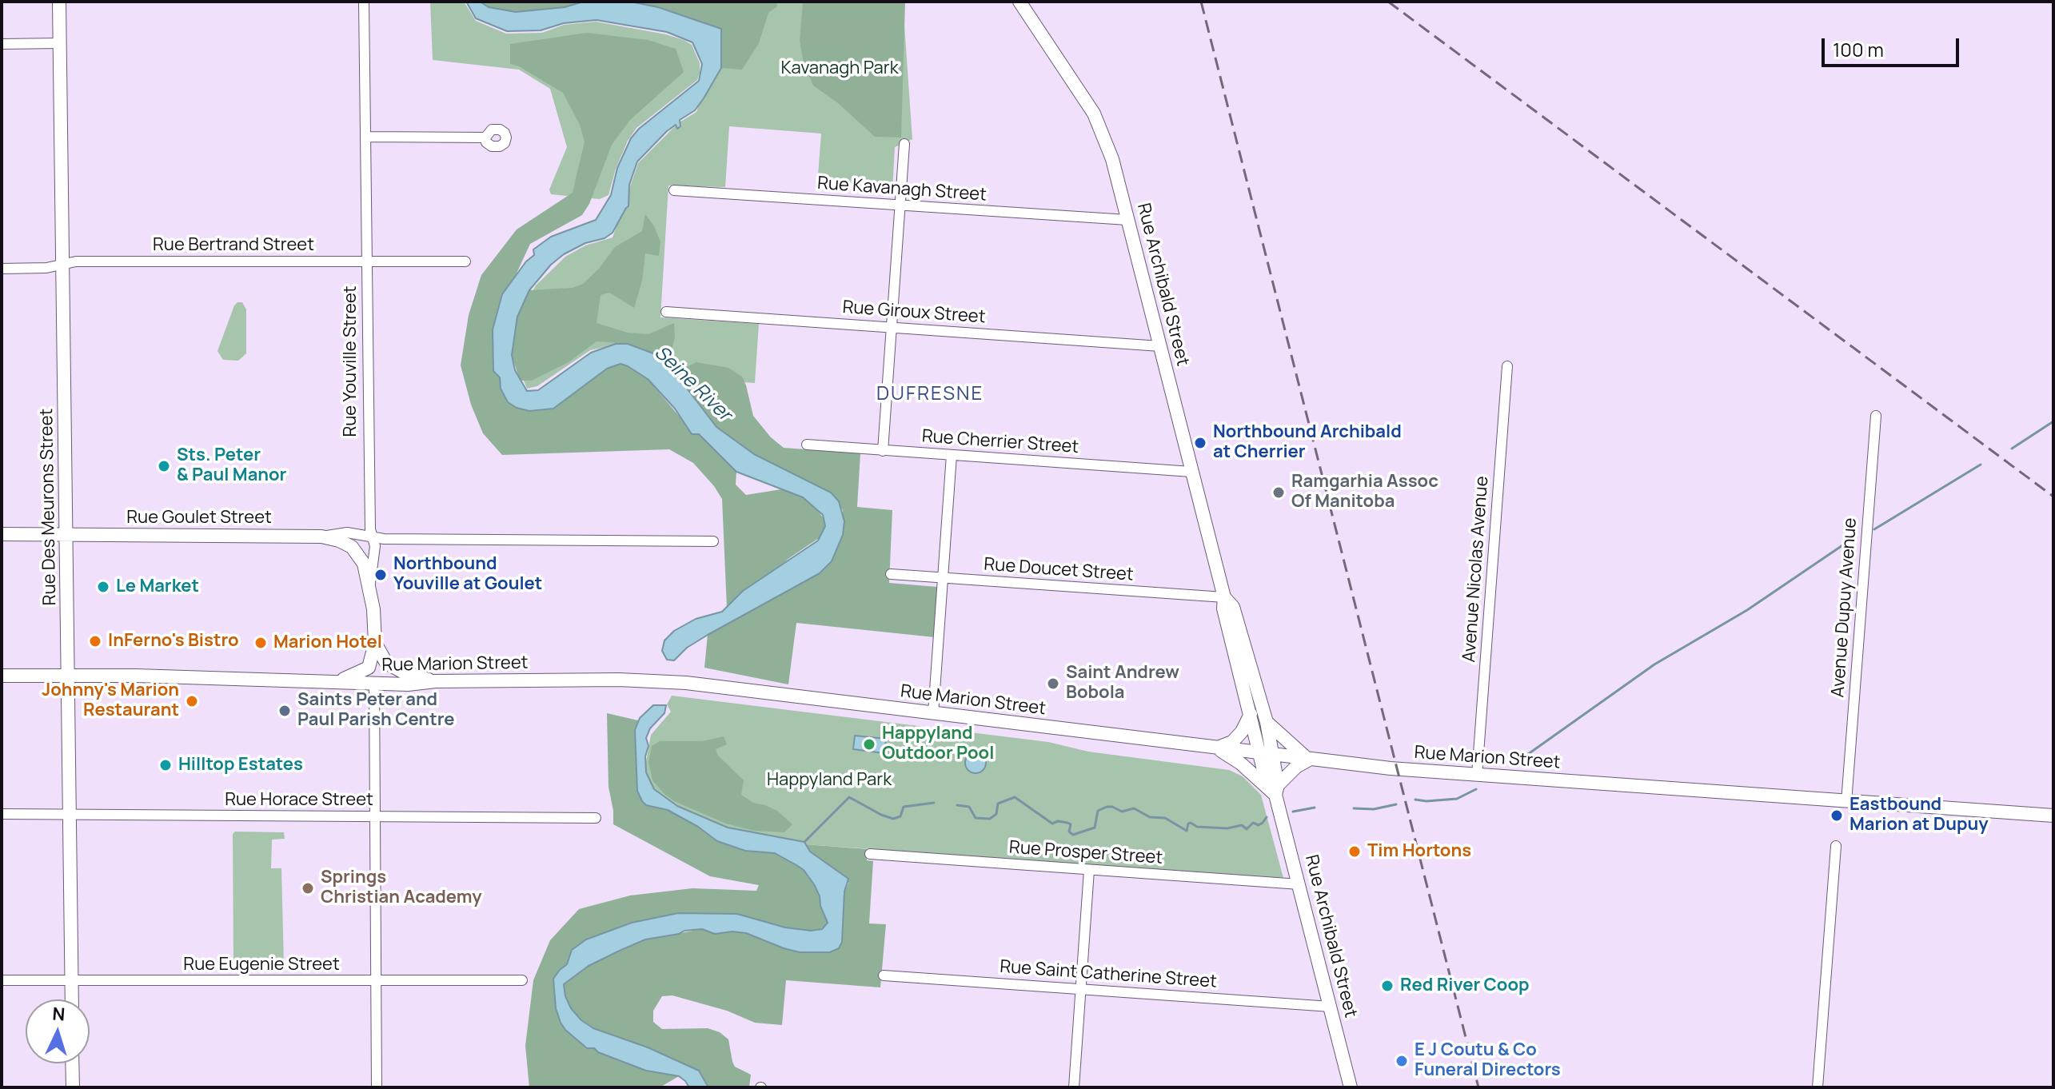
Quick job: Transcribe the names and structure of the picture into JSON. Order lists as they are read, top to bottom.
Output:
{
  "streets": {
    "main road": [
      "Rue Archibald Street",
      "Rue Youville Street",
      "Rue Des Meurons Street",
      "Rue Goulet Street",
      "Rue Marion Street"
    ],
    "street": [
      "Rue Kavanagh Street",
      "Rue Bertrand Street",
      "Rue Giroux Street",
      "Rue Cherrier Street",
      "Avenue Nicolas Avenue",
      "Rue Doucet Street",
      "Avenue Dupuy Avenue",
      "Rue Horace Street",
      "Rue Prosper Street",
      "Rue Eugenie Street",
      "Rue Saint Catherine Street"
    ]
  },
  "crossings": [
    ["Rue Kavanagh Street", "Rue Archibald Street"],
    ["Rue Bertrand Street", "Rue Youville Street"],
    ["Rue Bertrand Street", "Rue Des Meurons Street"],
    ["Rue Archibald Street", "Rue Giroux Street"],
    ["Rue Archibald Street", "Rue Cherrier Street"],
    ["Rue Archibald Street", "Rue Doucet Street"],
    ["Rue Archibald Street", "Rue Marion Street"],
    ["Rue Archibald Street", "Rue Prosper Street"],
    ["Rue Archibald Street", "Rue Saint Catherine Street"],
    ["Rue Youville Street", "Rue Goulet Street"],
    ["Rue Des Meurons Street", "Rue Goulet Street"],
    ["Rue Des Meurons Street", "Rue Marion Street"],
    ["Rue Des Meurons Street", "Rue Horace Street"],
    ["Rue Des Meurons Street", "Rue Eugenie Street"],
    ["Avenue Nicolas Avenue", "Rue Marion Street"],
    ["Avenue Dupuy Avenue", "Rue Marion Street"]
  ],
  "districts": ["DUFRESNE"],
  "water": ["Seine River"],
  "parks": ["Kavanagh Park", "Happyland Park"],
  "places": [
    "Northbound Archibald at Cherrier",
    "Sts. Peter & Paul Manor",
    "Ramgarhia Assoc Of Manitoba",
    "Northbound Youville at Goulet",
    "Le Market",
    "InFerno's Bistro",
    "Marion Hotel",
    "Saint Andrew Bobola",
    "Johnny's Marion Restaurant",
    "Saints Peter and Paul Parish Centre",
    "Happyland Outdoor Pool",
    "Hilltop Estates",
    "Eastbound Marion at Dupuy",
    "Tim Hortons",
    "Springs Christian Academy",
    "Red River Coop",
    "E J Coutu & Co Funeral Directors"
  ],
  "scale_bar": "100 m",
  "north": "top"
}
